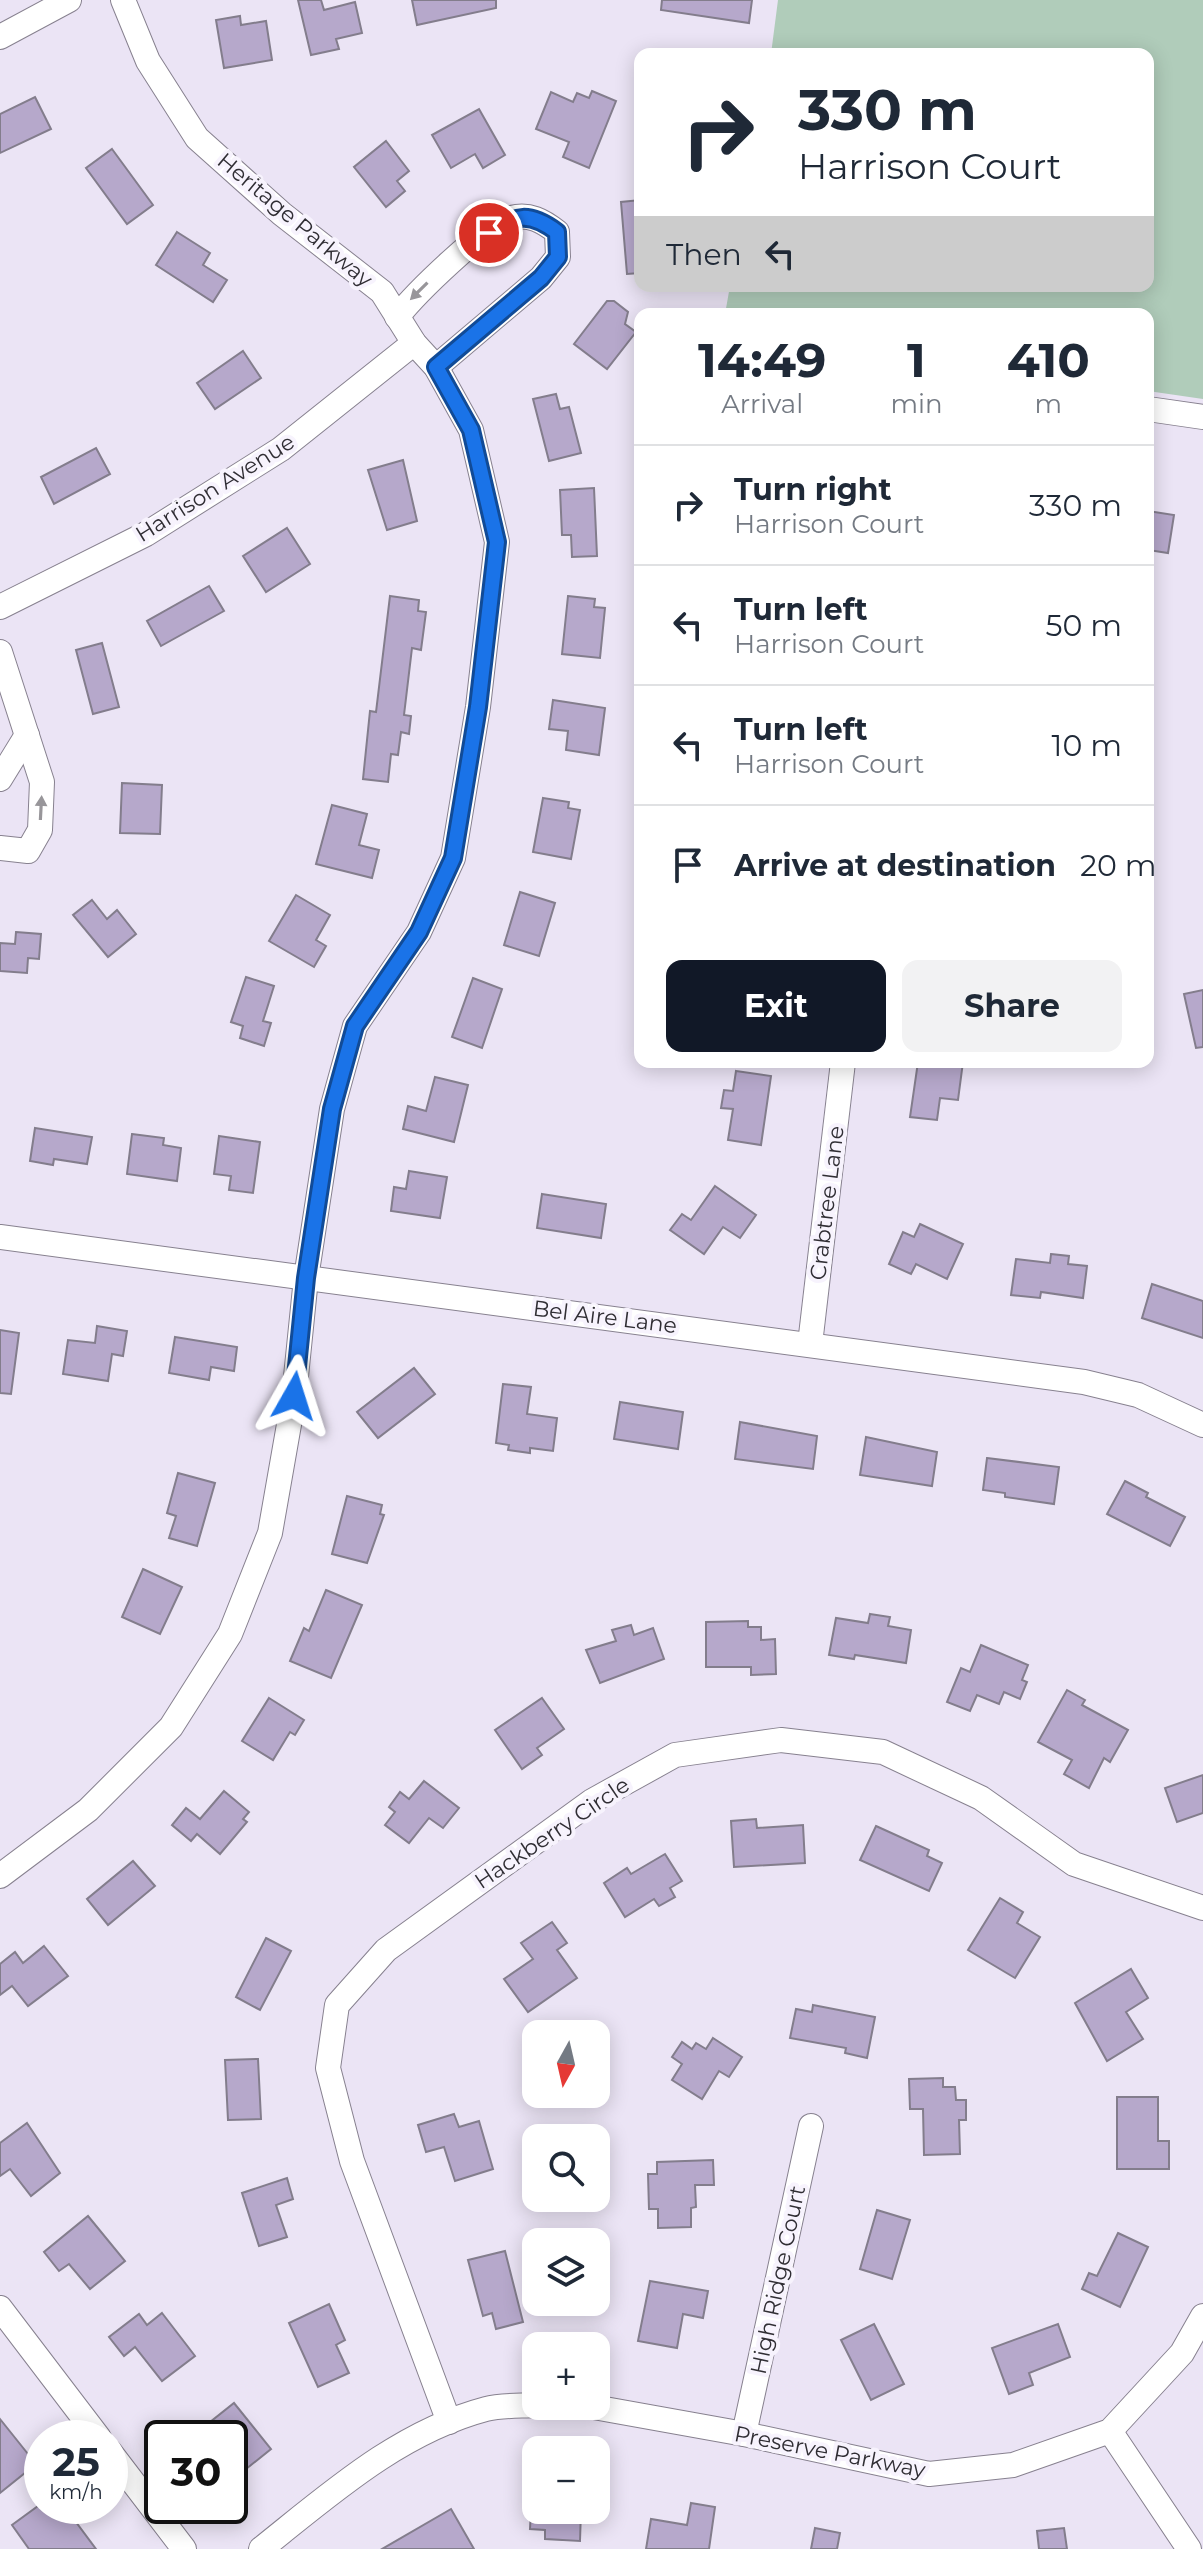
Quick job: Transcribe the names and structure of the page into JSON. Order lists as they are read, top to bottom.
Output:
{
  "streets": {
    "street": [
      "Heritage Parkway",
      "Harrison Avenue",
      "Crabtree Lane",
      "Bel Aire Lane",
      "Hackberry Circle",
      "High Ridge Court",
      "Preserve Parkway"
    ]
  },
  "crossings": [
    ["Heritage Parkway", "Harrison Avenue"],
    ["Heritage Parkway", "Bel Aire Lane"],
    ["Crabtree Lane", "Bel Aire Lane"],
    ["High Ridge Court", "Preserve Parkway"]
  ],
  "north": "bottom",
  "page": {
    "turn": ["330 m", "Harrison Court"],
    "then": "Then",
    "eta": [
      "14:49",
      "Arrival",
      "1",
      "min",
      "410",
      "m"
    ],
    "list": [
      {
        "name": "Turn right",
        "note": "Harrison Court",
        "value": "330 m"
      },
      {
        "name": "Turn left",
        "note": "Harrison Court",
        "value": "50 m"
      },
      {
        "name": "Turn left",
        "note": "Harrison Court",
        "value": "10 m"
      },
      {
        "name": "Arrive at destination",
        "value": "20 m"
      }
    ],
    "buttons": ["Exit", "Share"],
    "map_buttons": ["+", "−"],
    "speed": "25 km/h",
    "limit": "30"
  }
}
